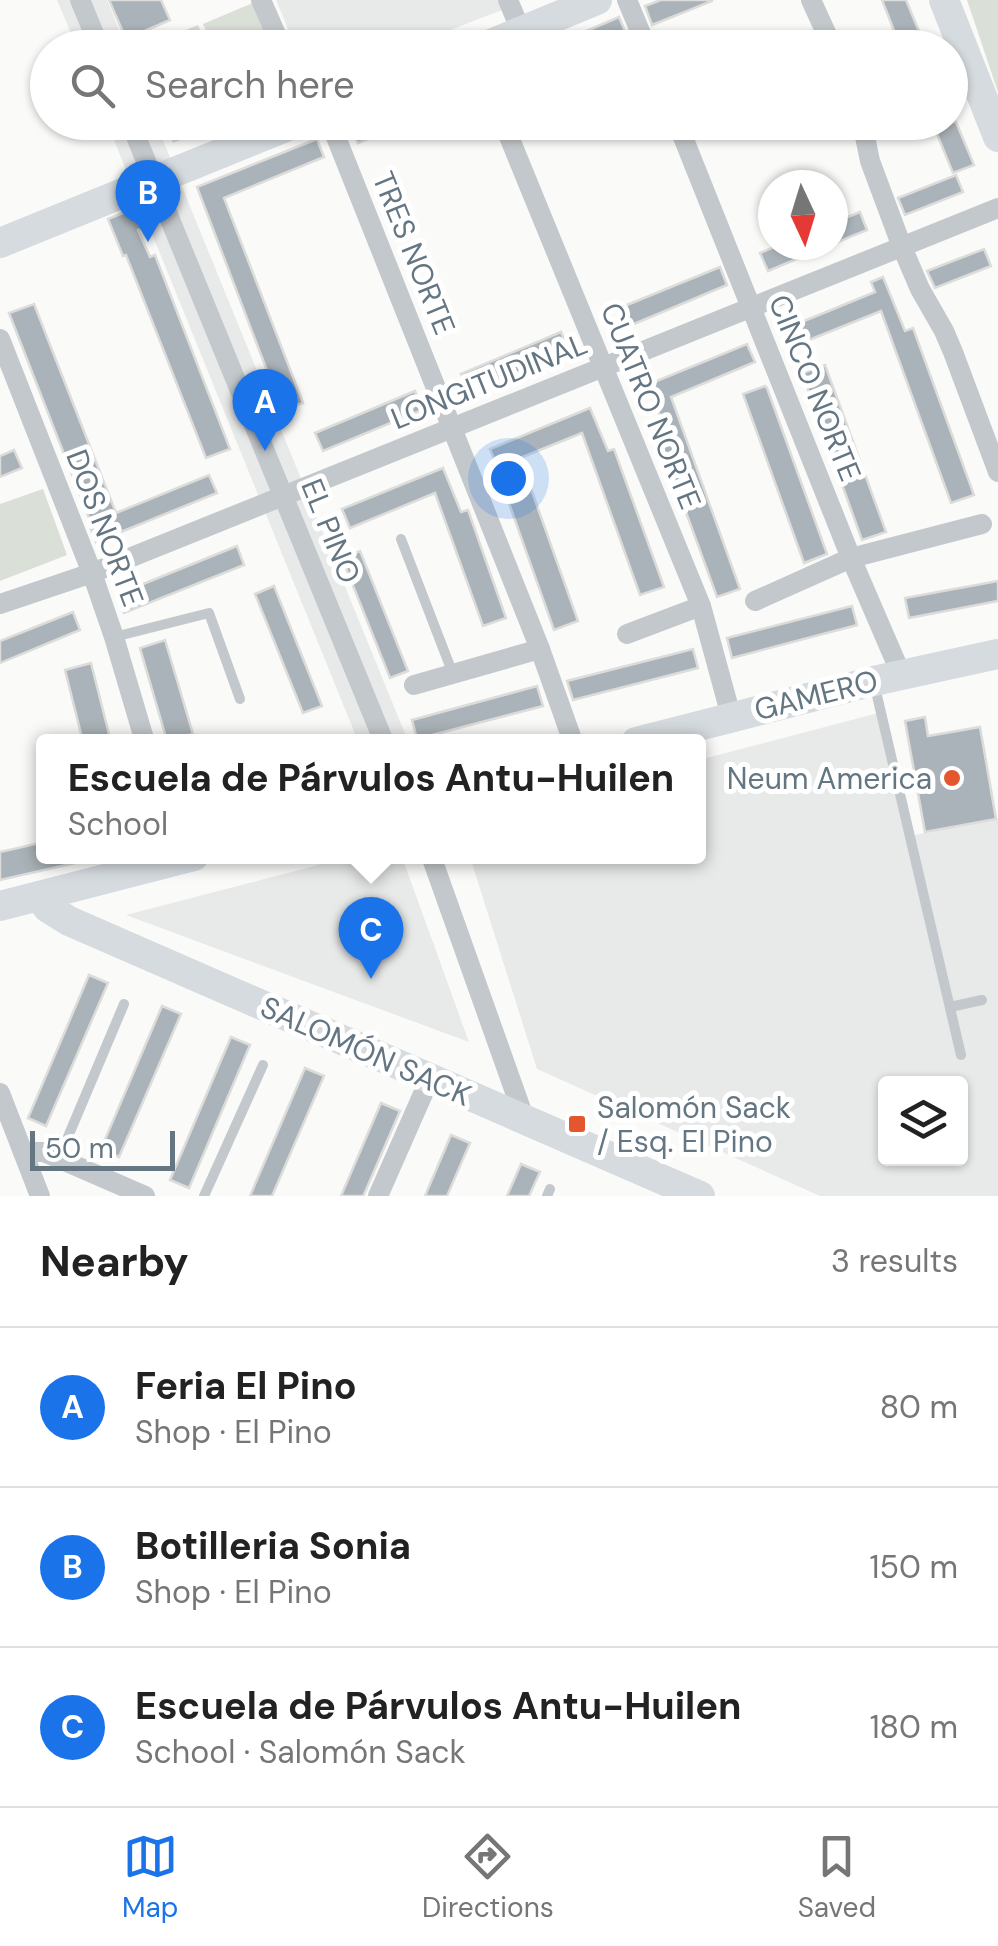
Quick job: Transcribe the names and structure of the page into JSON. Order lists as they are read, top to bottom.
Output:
{
  "streets": {
    "street": [
      "TRES NORTE",
      "LONGITUDINAL",
      "CINCO NORTE",
      "CUATRO NORTE",
      "DOS NORTE",
      "EL PINO",
      "GAMERO",
      "SALOMÓN SACK"
    ]
  },
  "crossings": [
    ["TRES NORTE", "LONGITUDINAL"],
    ["LONGITUDINAL", "CINCO NORTE"],
    ["LONGITUDINAL", "CUATRO NORTE"],
    ["LONGITUDINAL", "DOS NORTE"],
    ["LONGITUDINAL", "EL PINO"],
    ["CINCO NORTE", "GAMERO"],
    ["CUATRO NORTE", "GAMERO"]
  ],
  "places": {
    "other": ["Neum America"],
    "transit": ["Salomón Sack / Esq. El Pino"]
  },
  "scale_bar": "50 m",
  "north": "bottom",
  "page": {
    "search": "Search here",
    "pins": ["B", "A", "C"],
    "popup": ["Escuela de Párvulos Antu-Huilen", "School"],
    "scale": "50 m",
    "heading": ["Nearby", "3 results"],
    "list": [
      {
        "mark": "A",
        "name": "Feria El Pino",
        "note": "Shop · El Pino",
        "value": "80 m"
      },
      {
        "mark": "B",
        "name": "Botilleria Sonia",
        "note": "Shop · El Pino",
        "value": "150 m"
      },
      {
        "mark": "C",
        "name": "Escuela de Párvulos Antu-Huilen",
        "note": "School · Salomón Sack",
        "value": "180 m"
      }
    ],
    "nav": ["Map", "Directions", "Saved"]
  }
}
